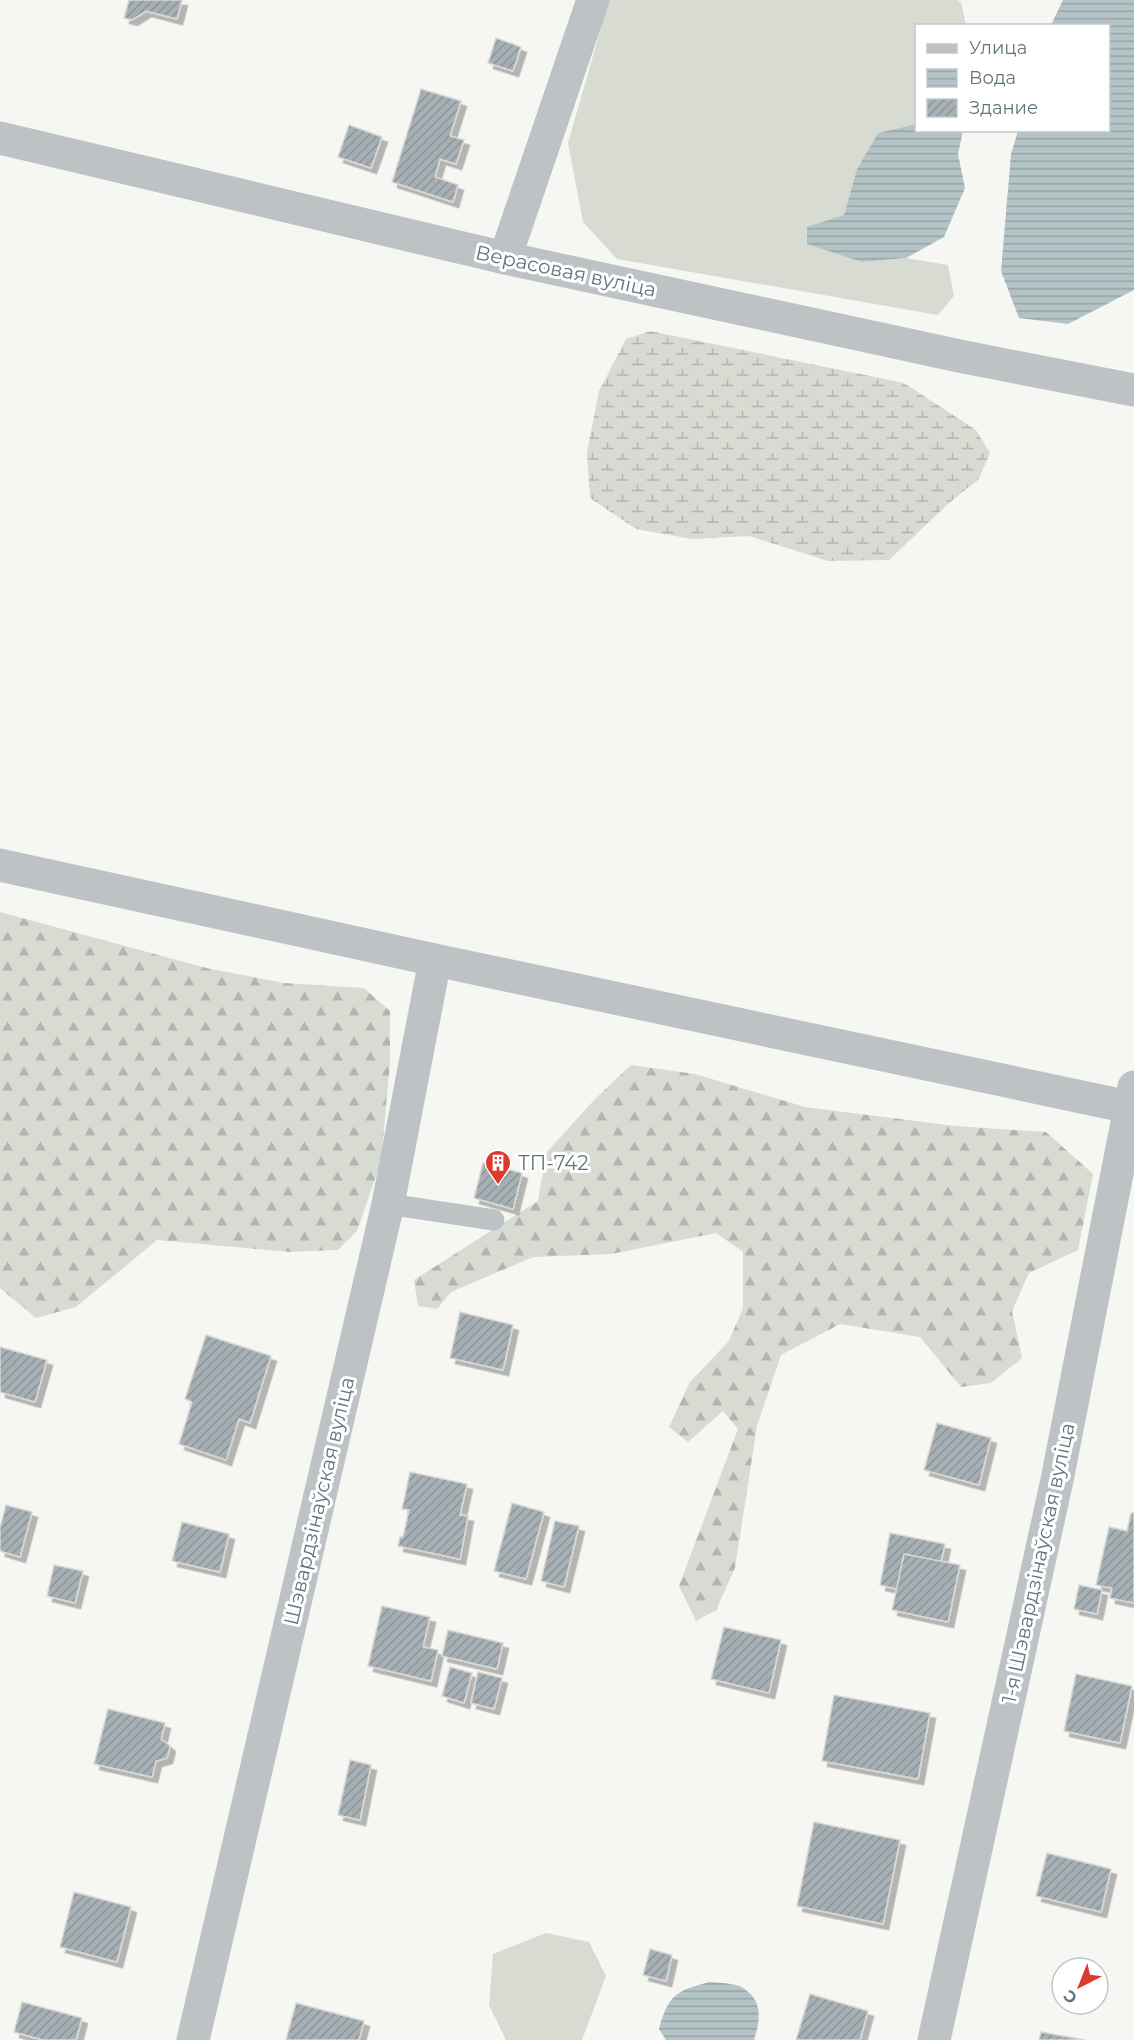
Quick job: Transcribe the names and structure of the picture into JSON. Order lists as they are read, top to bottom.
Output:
{
  "streets": {
    "street": ["Верасовая вуліца", "Шэвардзінаўская вуліца", "1-я Шэвардзінаўская вуліца"]
  },
  "places": {
    "building": ["ТП-742"]
  },
  "legend": ["Улица", "Вода", "Здание"],
  "north": "bottom left"
}
